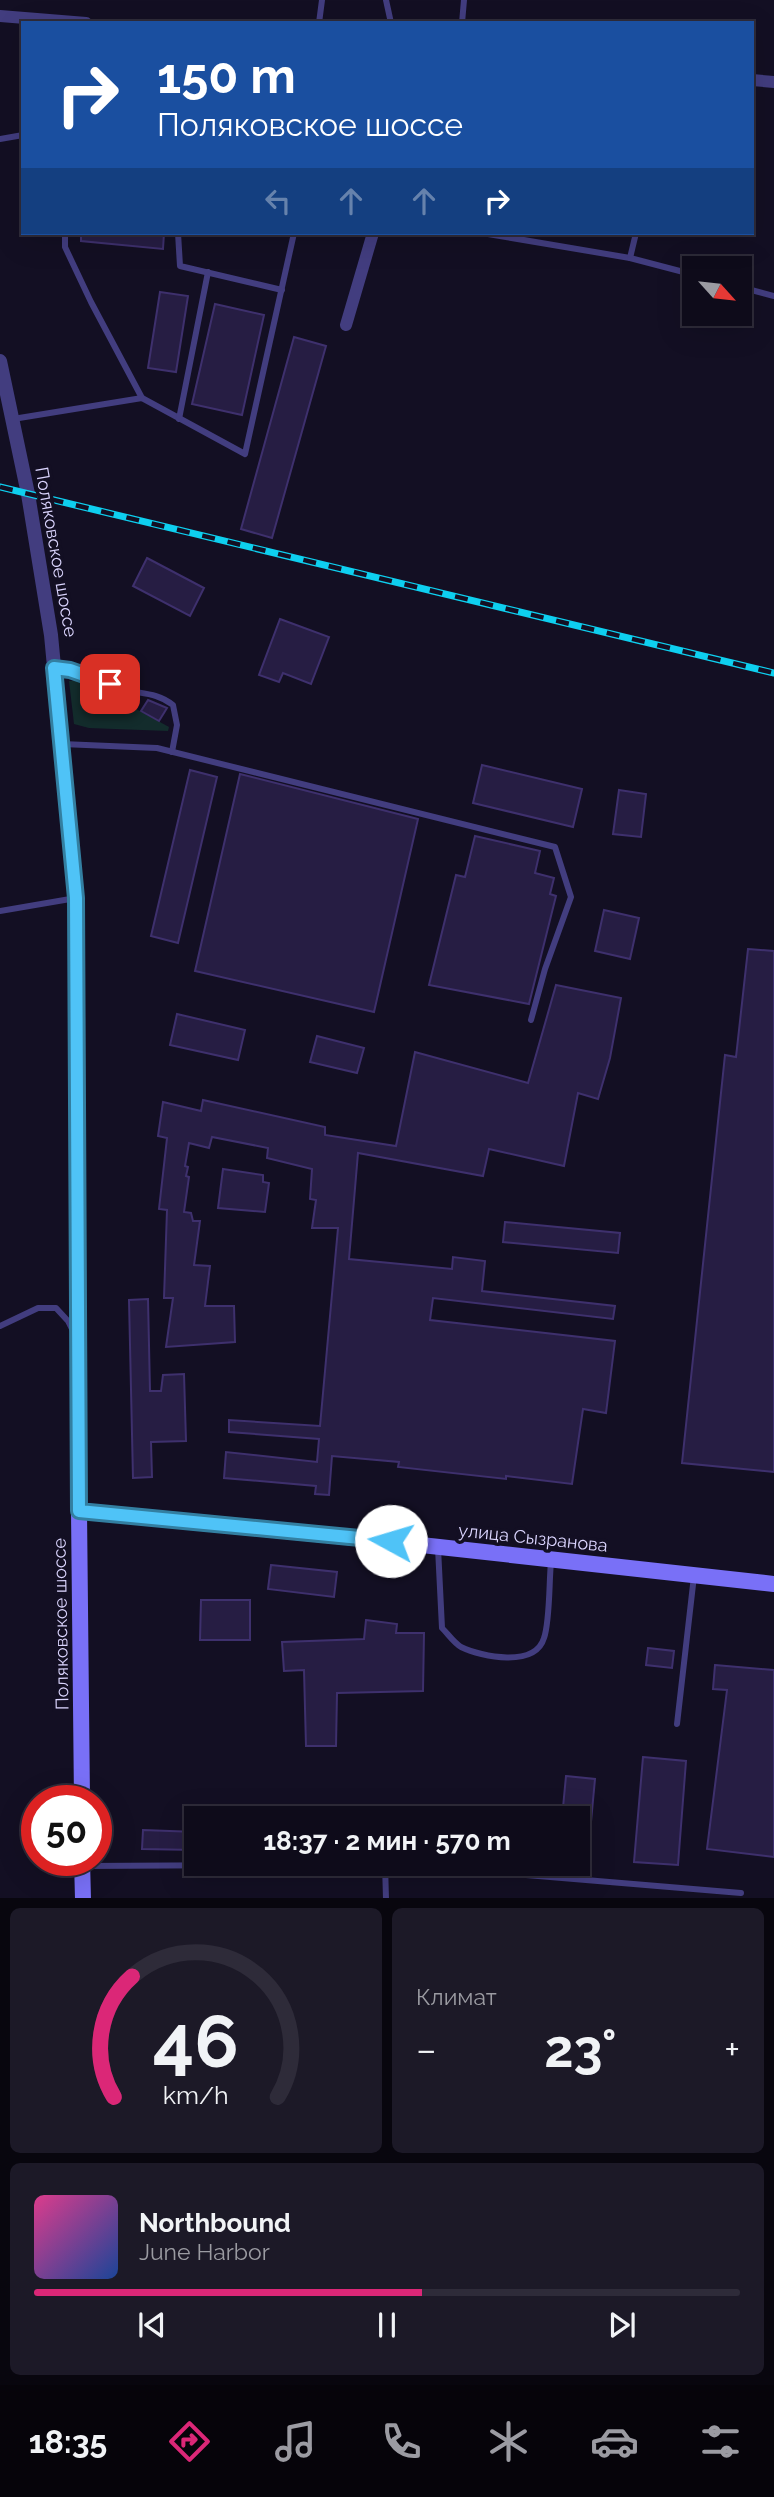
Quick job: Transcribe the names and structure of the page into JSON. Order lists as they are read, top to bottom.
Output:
{
  "streets": {
    "main road": ["Поляковское шоссе", "улица Сызранова"]
  },
  "crossings": [
    ["Поляковское шоссе", "улица Сызранова"]
  ],
  "north": "bottom right",
  "page": {
    "turn": ["150 m", "Поляковское шоссе"],
    "limit": "50",
    "trip": "18:37 · 2 мин · 570 m",
    "tile": "Климат",
    "heat": ["−", "23°", "+"],
    "song": ["Northbound", "June Harbor"],
    "tabs": "18:35",
    "gauge": ["46", "km/h"]
  }
}
